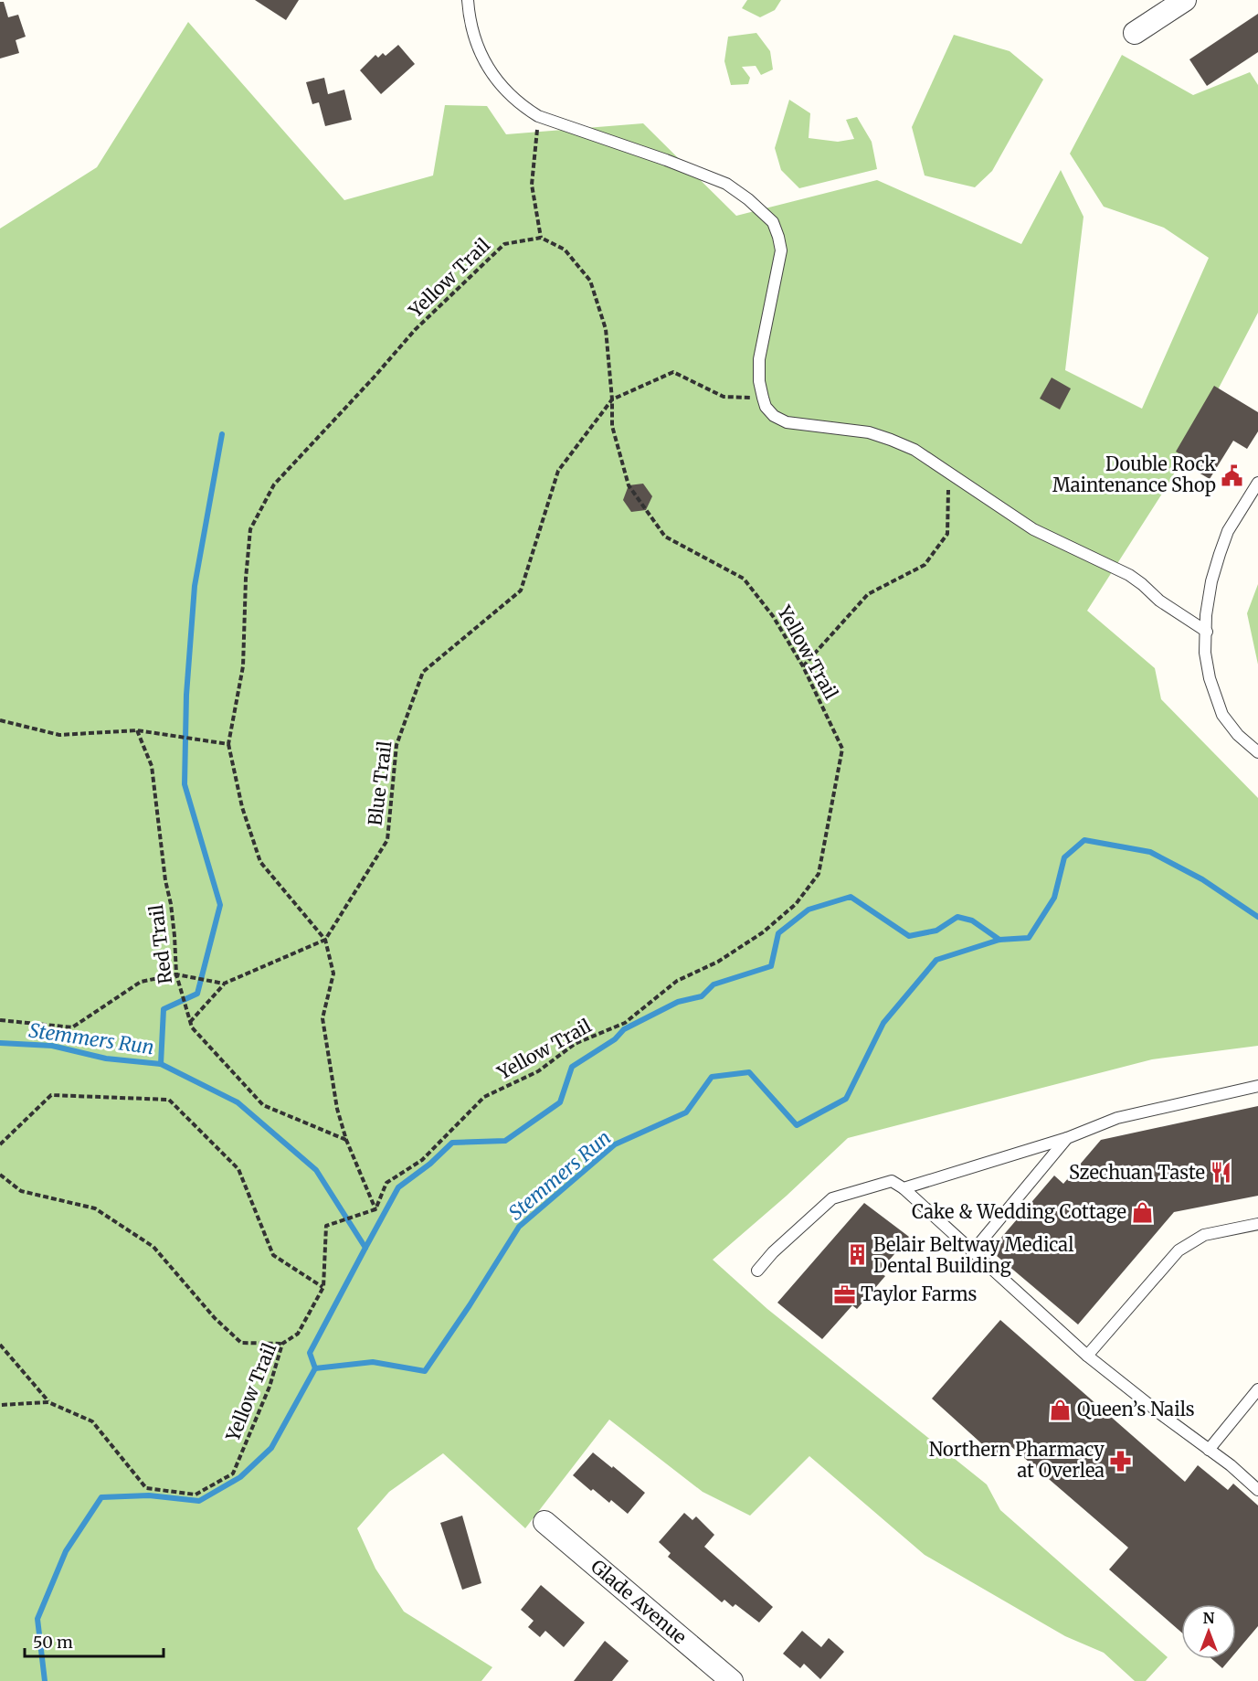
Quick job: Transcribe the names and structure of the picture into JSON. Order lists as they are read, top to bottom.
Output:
{
  "streets": {
    "street": ["Glade Avenue"],
    "path": ["Yellow Trail", "Blue Trail", "Red Trail"]
  },
  "crossings": [
    ["Yellow Trail", "Blue Trail"]
  ],
  "water": ["Stemmers Run"],
  "places": {
    "public building": ["Double Rock Maintenance Shop"],
    "restaurant": ["Szechuan Taste"],
    "shop": ["Cake & Wedding Cottage", "Queen’s Nails"],
    "building": ["Belair Beltway Medical Dental Building"],
    "office": ["Taylor Farms"],
    "pharmacy": ["Northern Pharmacy at Overlea"]
  },
  "scale_bar": "50 m",
  "north": "top"
}
